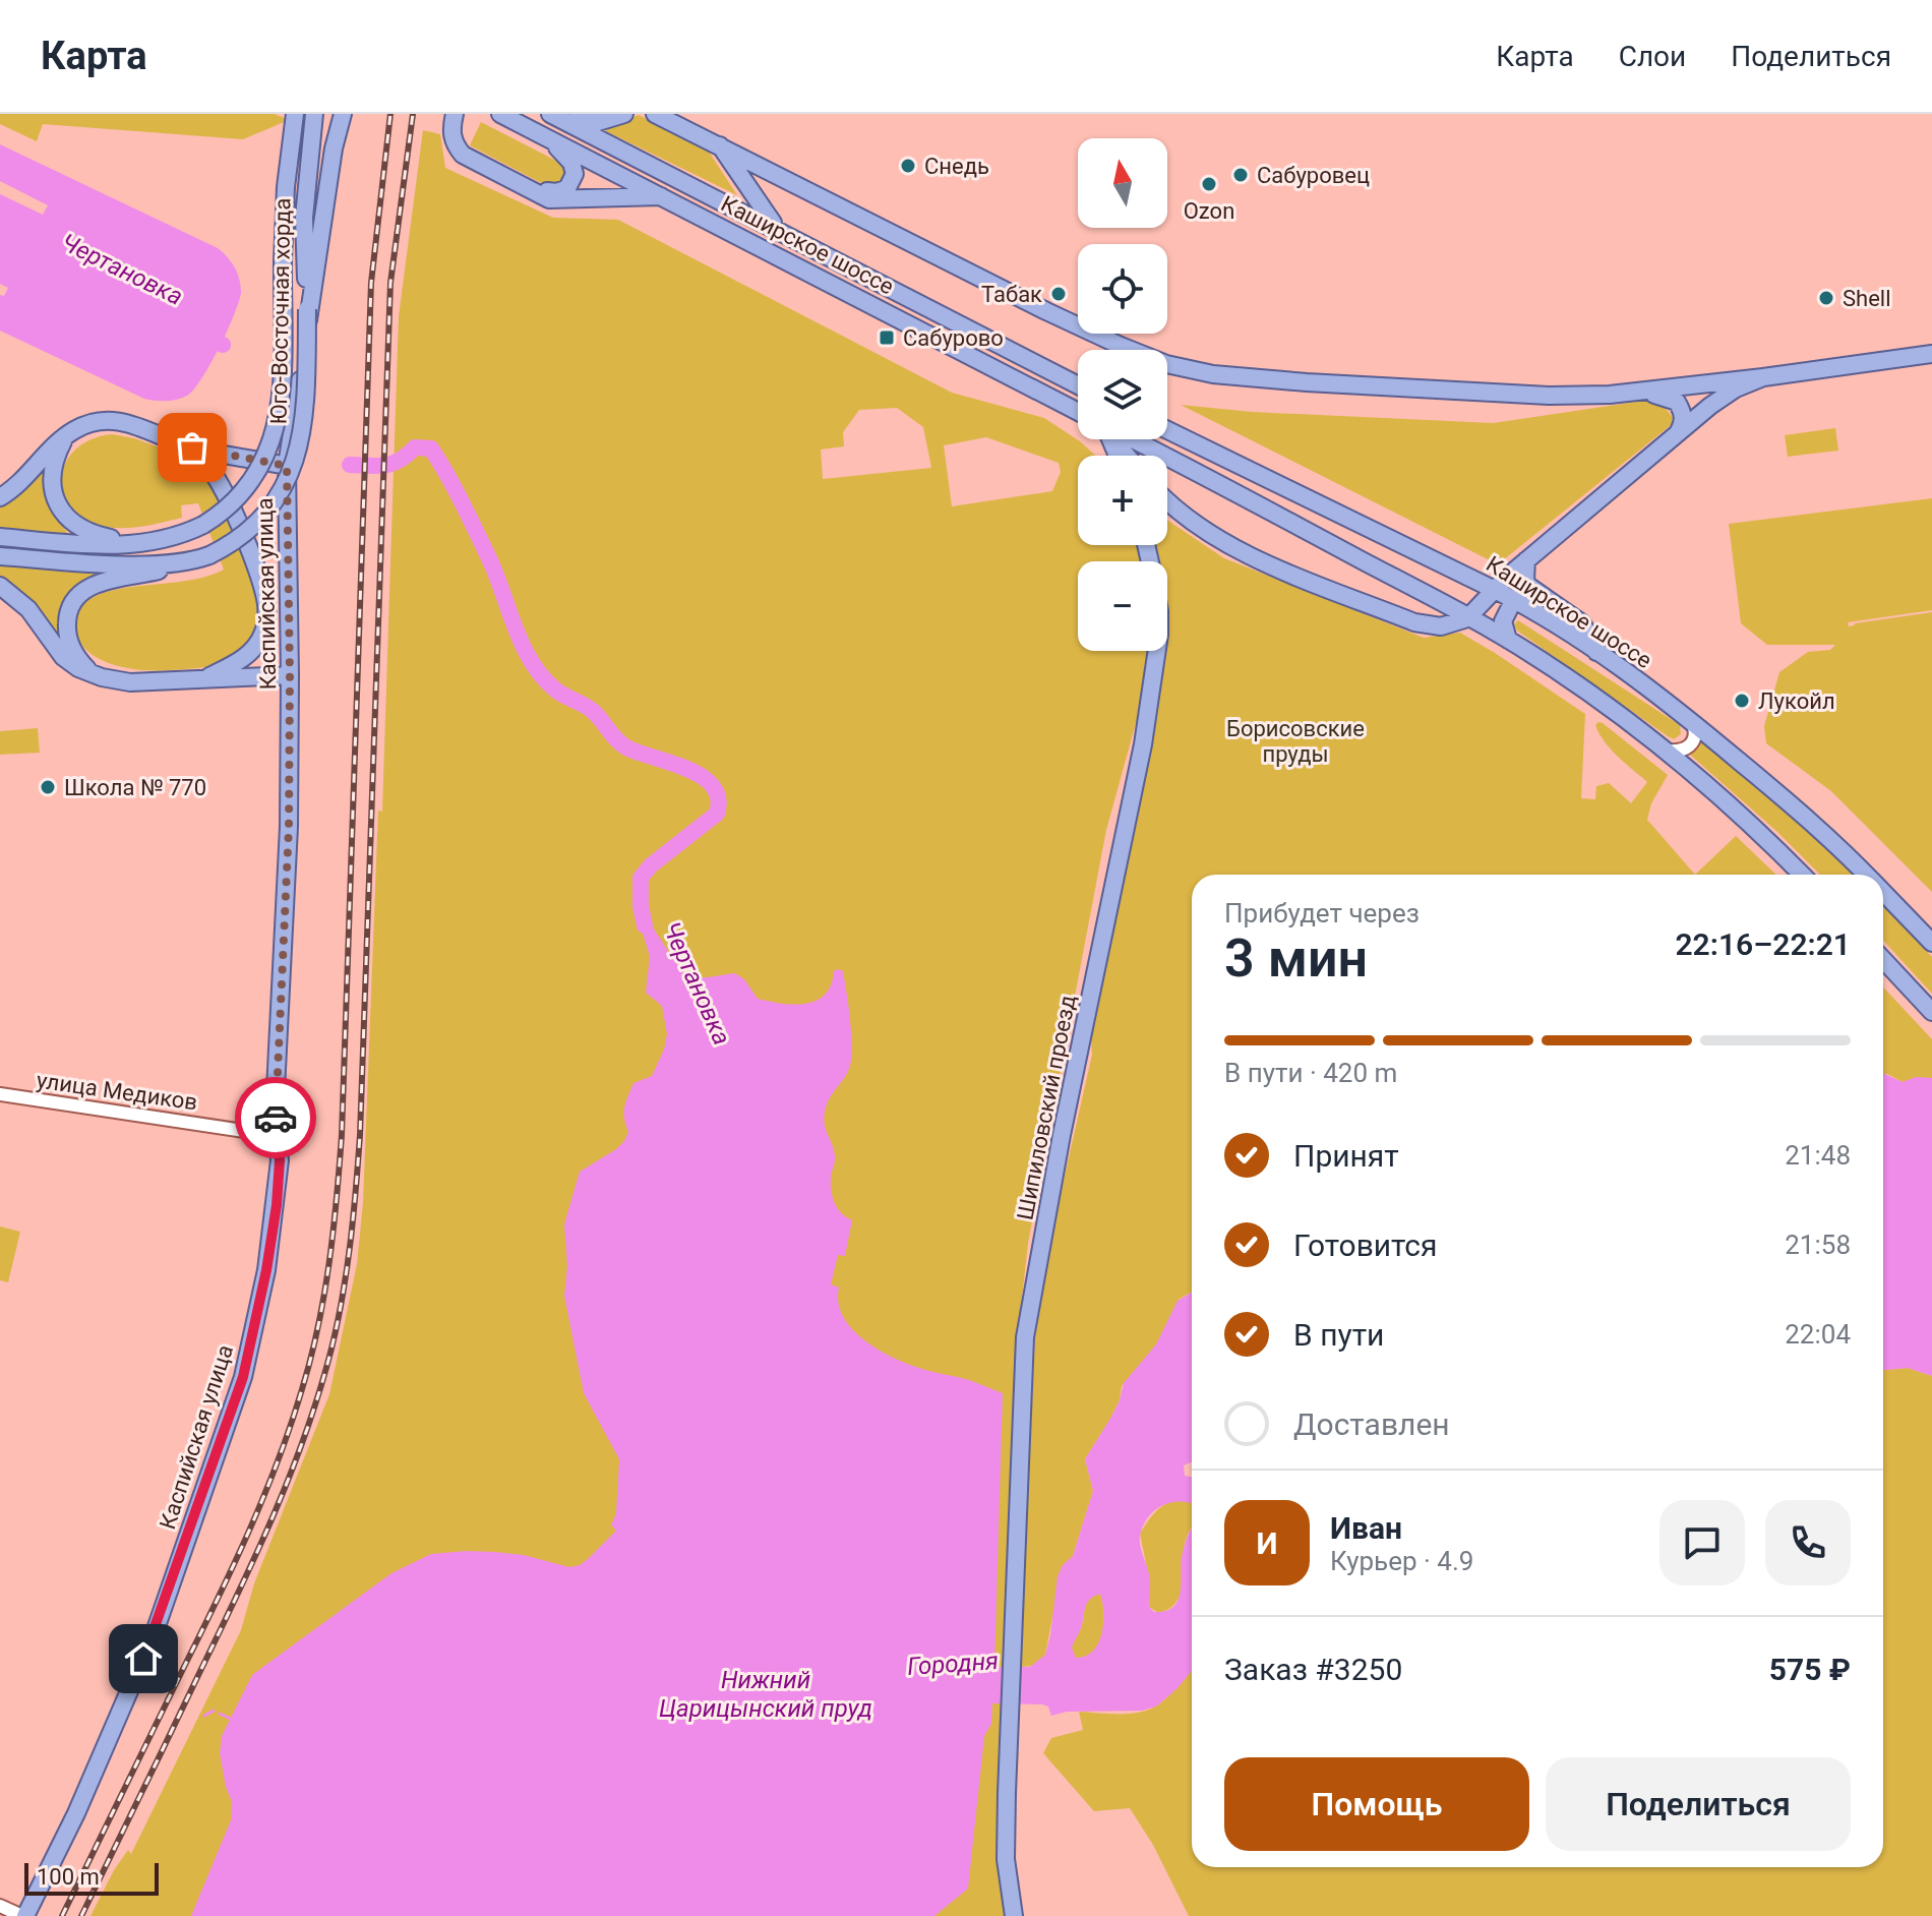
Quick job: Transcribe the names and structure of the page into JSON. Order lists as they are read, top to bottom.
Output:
{
  "streets": {
    "main road": [
      "Каширское шоссе",
      "Юго-Восточная хорда",
      "Каспийская улица",
      "Шипиловский проезд"
    ],
    "street": ["улица Медиков"]
  },
  "crossings": [
    ["Каспийская улица", "улица Медиков"]
  ],
  "water": ["Чертановка", "Городня", "Нижний Царицынский пруд"],
  "parks": ["Борисовские пруды"],
  "places": {
    "other": [
      "Снедь",
      "Сабуровец",
      "Ozon",
      "Табак",
      "Shell",
      "Лукойл",
      "Школа № 770"
    ],
    "transit": ["Сабурово"]
  },
  "scale_bar": "100 m",
  "north": "top",
  "page": {
    "header": "Карта",
    "nav": ["Карта", "Слои", "Поделиться"],
    "map_buttons": ["+", "−"],
    "heading": ["3 мин", "Прибудет через", "22:16–22:21"],
    "panel": [
      "Иван",
      "Курьер · 4.9",
      "Заказ #3250",
      "575 ₽"
    ],
    "bar": "В пути · 420 m",
    "list": [
      ["Принят", "21:48"],
      ["Готовится", "21:58"],
      ["В пути", "22:04"],
      "Доставлен"
    ],
    "round": "И",
    "buttons": ["Помощь", "Поделиться"],
    "scale": "100 m"
  }
}
